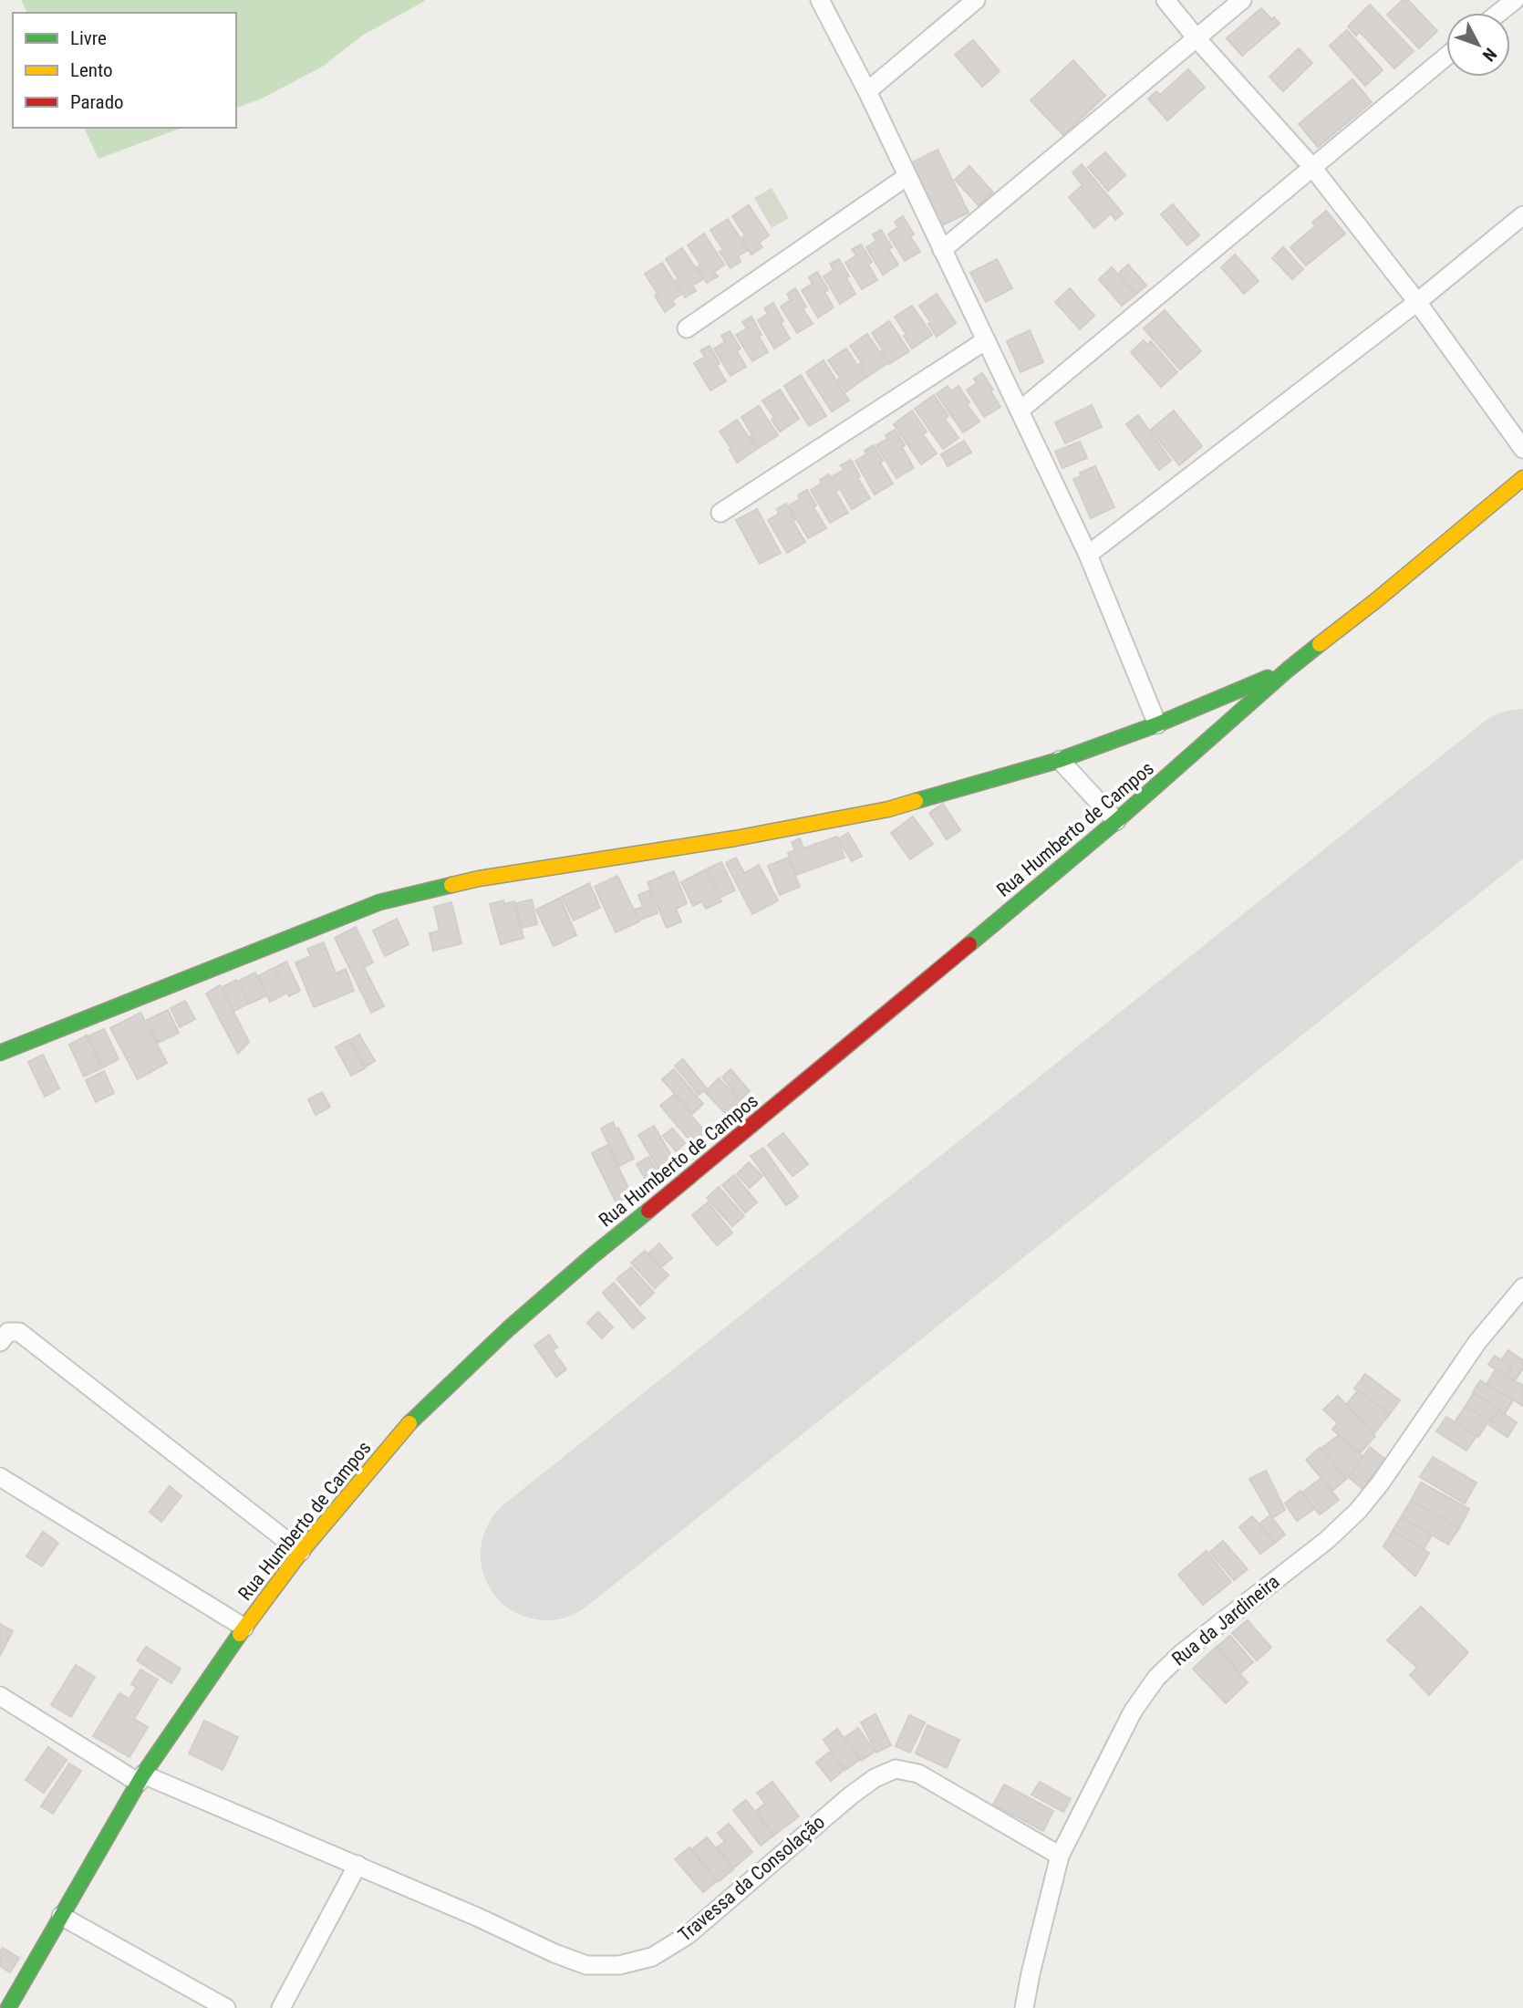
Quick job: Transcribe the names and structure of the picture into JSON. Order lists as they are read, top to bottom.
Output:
{
  "streets": {
    "street": ["Rua Humberto de Campos", "Rua da Jardineira", "Travessa da Consolação"]
  },
  "crossings": [
    ["Rua Humberto de Campos", "Travessa da Consolação"],
    ["Rua da Jardineira", "Travessa da Consolação"]
  ],
  "legend": ["Livre", "Lento", "Parado"],
  "north": "bottom right"
}
